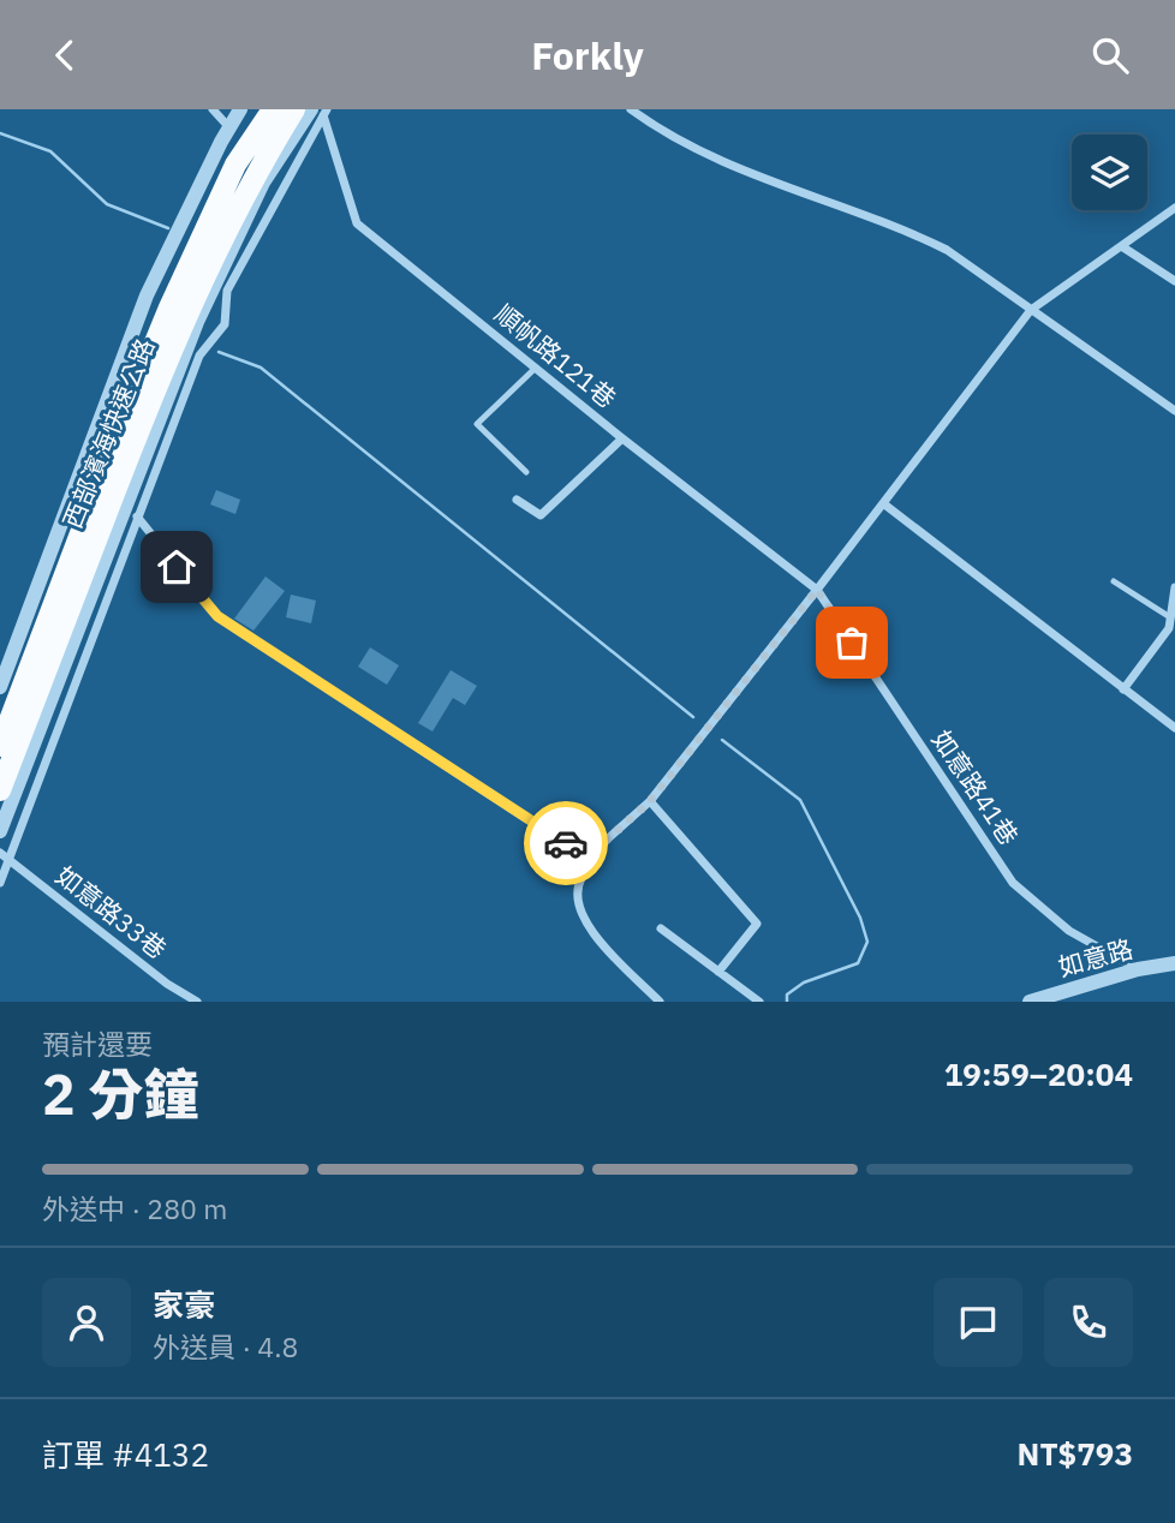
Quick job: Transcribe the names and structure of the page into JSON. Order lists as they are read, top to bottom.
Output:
{
  "streets": {
    "highway": ["西部濱海快速公路"],
    "street": [
      "順帆路121巷",
      "如意路41巷",
      "如意路33巷",
      "如意路"
    ]
  },
  "crossings": [
    ["順帆路121巷", "如意路41巷"],
    ["如意路41巷", "如意路"]
  ],
  "page": {
    "header": "Forkly",
    "heading": ["2 分鐘", "預計還要", "19:59–20:04"],
    "panel": [
      "家豪",
      "外送員 · 4.8",
      "訂單 #4132",
      "NT$793"
    ],
    "bar": "外送中 · 280 m"
  }
}
